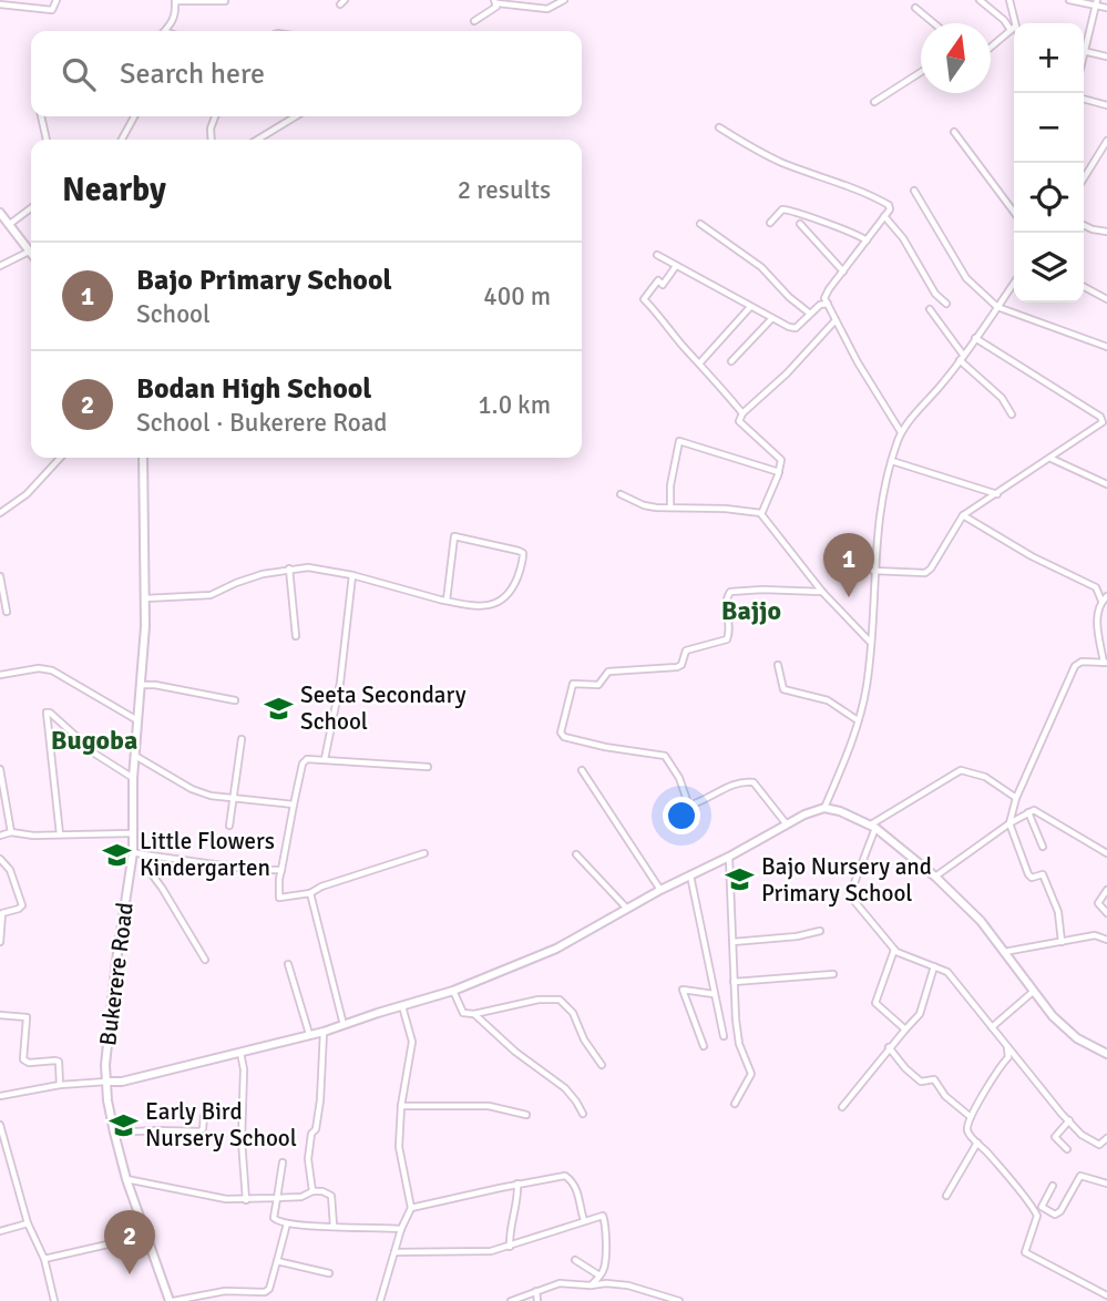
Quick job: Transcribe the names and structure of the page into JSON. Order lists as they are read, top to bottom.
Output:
{
  "streets": {
    "street": ["Bukerere Road"]
  },
  "districts": ["Bajjo", "Bugoba"],
  "places": {
    "school or university": [
      "Seeta Secondary School",
      "Little Flowers Kindergarten",
      "Bajo Nursery and Primary School",
      "Early Bird Nursery School"
    ]
  },
  "north": "top",
  "page": {
    "map_buttons": ["+", "−"],
    "search": "Search here",
    "heading": ["Nearby", "2 results"],
    "list": [
      {
        "mark": "1",
        "name": "Bajo Primary School",
        "note": "School",
        "value": "400 m"
      },
      {
        "mark": "2",
        "name": "Bodan High School",
        "note": "School · Bukerere Road",
        "value": "1.0 km"
      }
    ],
    "pins": ["1", "2"]
  }
}
